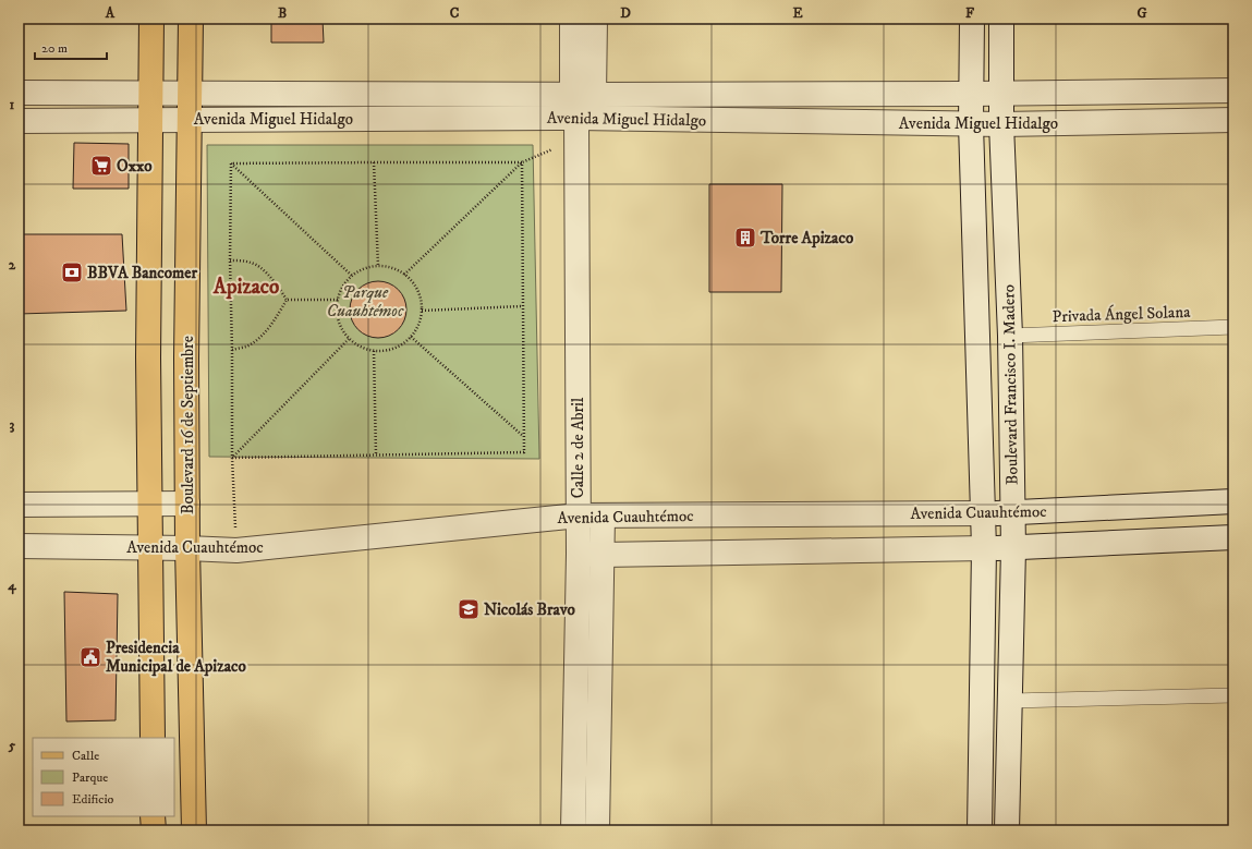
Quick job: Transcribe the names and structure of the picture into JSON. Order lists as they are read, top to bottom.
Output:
{
  "streets": {
    "main road": ["Boulevard 16 de Septiembre"],
    "street": [
      "Avenida Miguel Hidalgo",
      "Boulevard Francisco I. Madero",
      "Calle 2 de Abril",
      "Avenida Cuauhtémoc"
    ],
    "lane": ["Privada Ángel Solana"]
  },
  "crossings": [
    ["Avenida Miguel Hidalgo", "Boulevard Francisco I. Madero"],
    ["Avenida Miguel Hidalgo", "Boulevard 16 de Septiembre"],
    ["Avenida Miguel Hidalgo", "Calle 2 de Abril"],
    ["Privada Ángel Solana", "Boulevard Francisco I. Madero"],
    ["Boulevard Francisco I. Madero", "Avenida Cuauhtémoc"],
    ["Boulevard 16 de Septiembre", "Avenida Cuauhtémoc"],
    ["Calle 2 de Abril", "Avenida Cuauhtémoc"]
  ],
  "districts": ["Apizaco"],
  "parks": ["Parque Cuauhtémoc"],
  "places": {
    "supermarket": ["Oxxo"],
    "building": ["Torre Apizaco"],
    "bank": ["BBVA Bancomer"],
    "school or university": ["Nicolás Bravo"],
    "public building": ["Presidencia Municipal de Apizaco"]
  },
  "legend": ["Calle", "Parque", "Edificio"],
  "scale_bar": "20 m",
  "grid": {
    "columns": [
      "A",
      "B",
      "C",
      "D",
      "E",
      "F",
      "G"
    ],
    "rows": [
      "1",
      "2",
      "3",
      "4",
      "5"
    ]
  }
}
